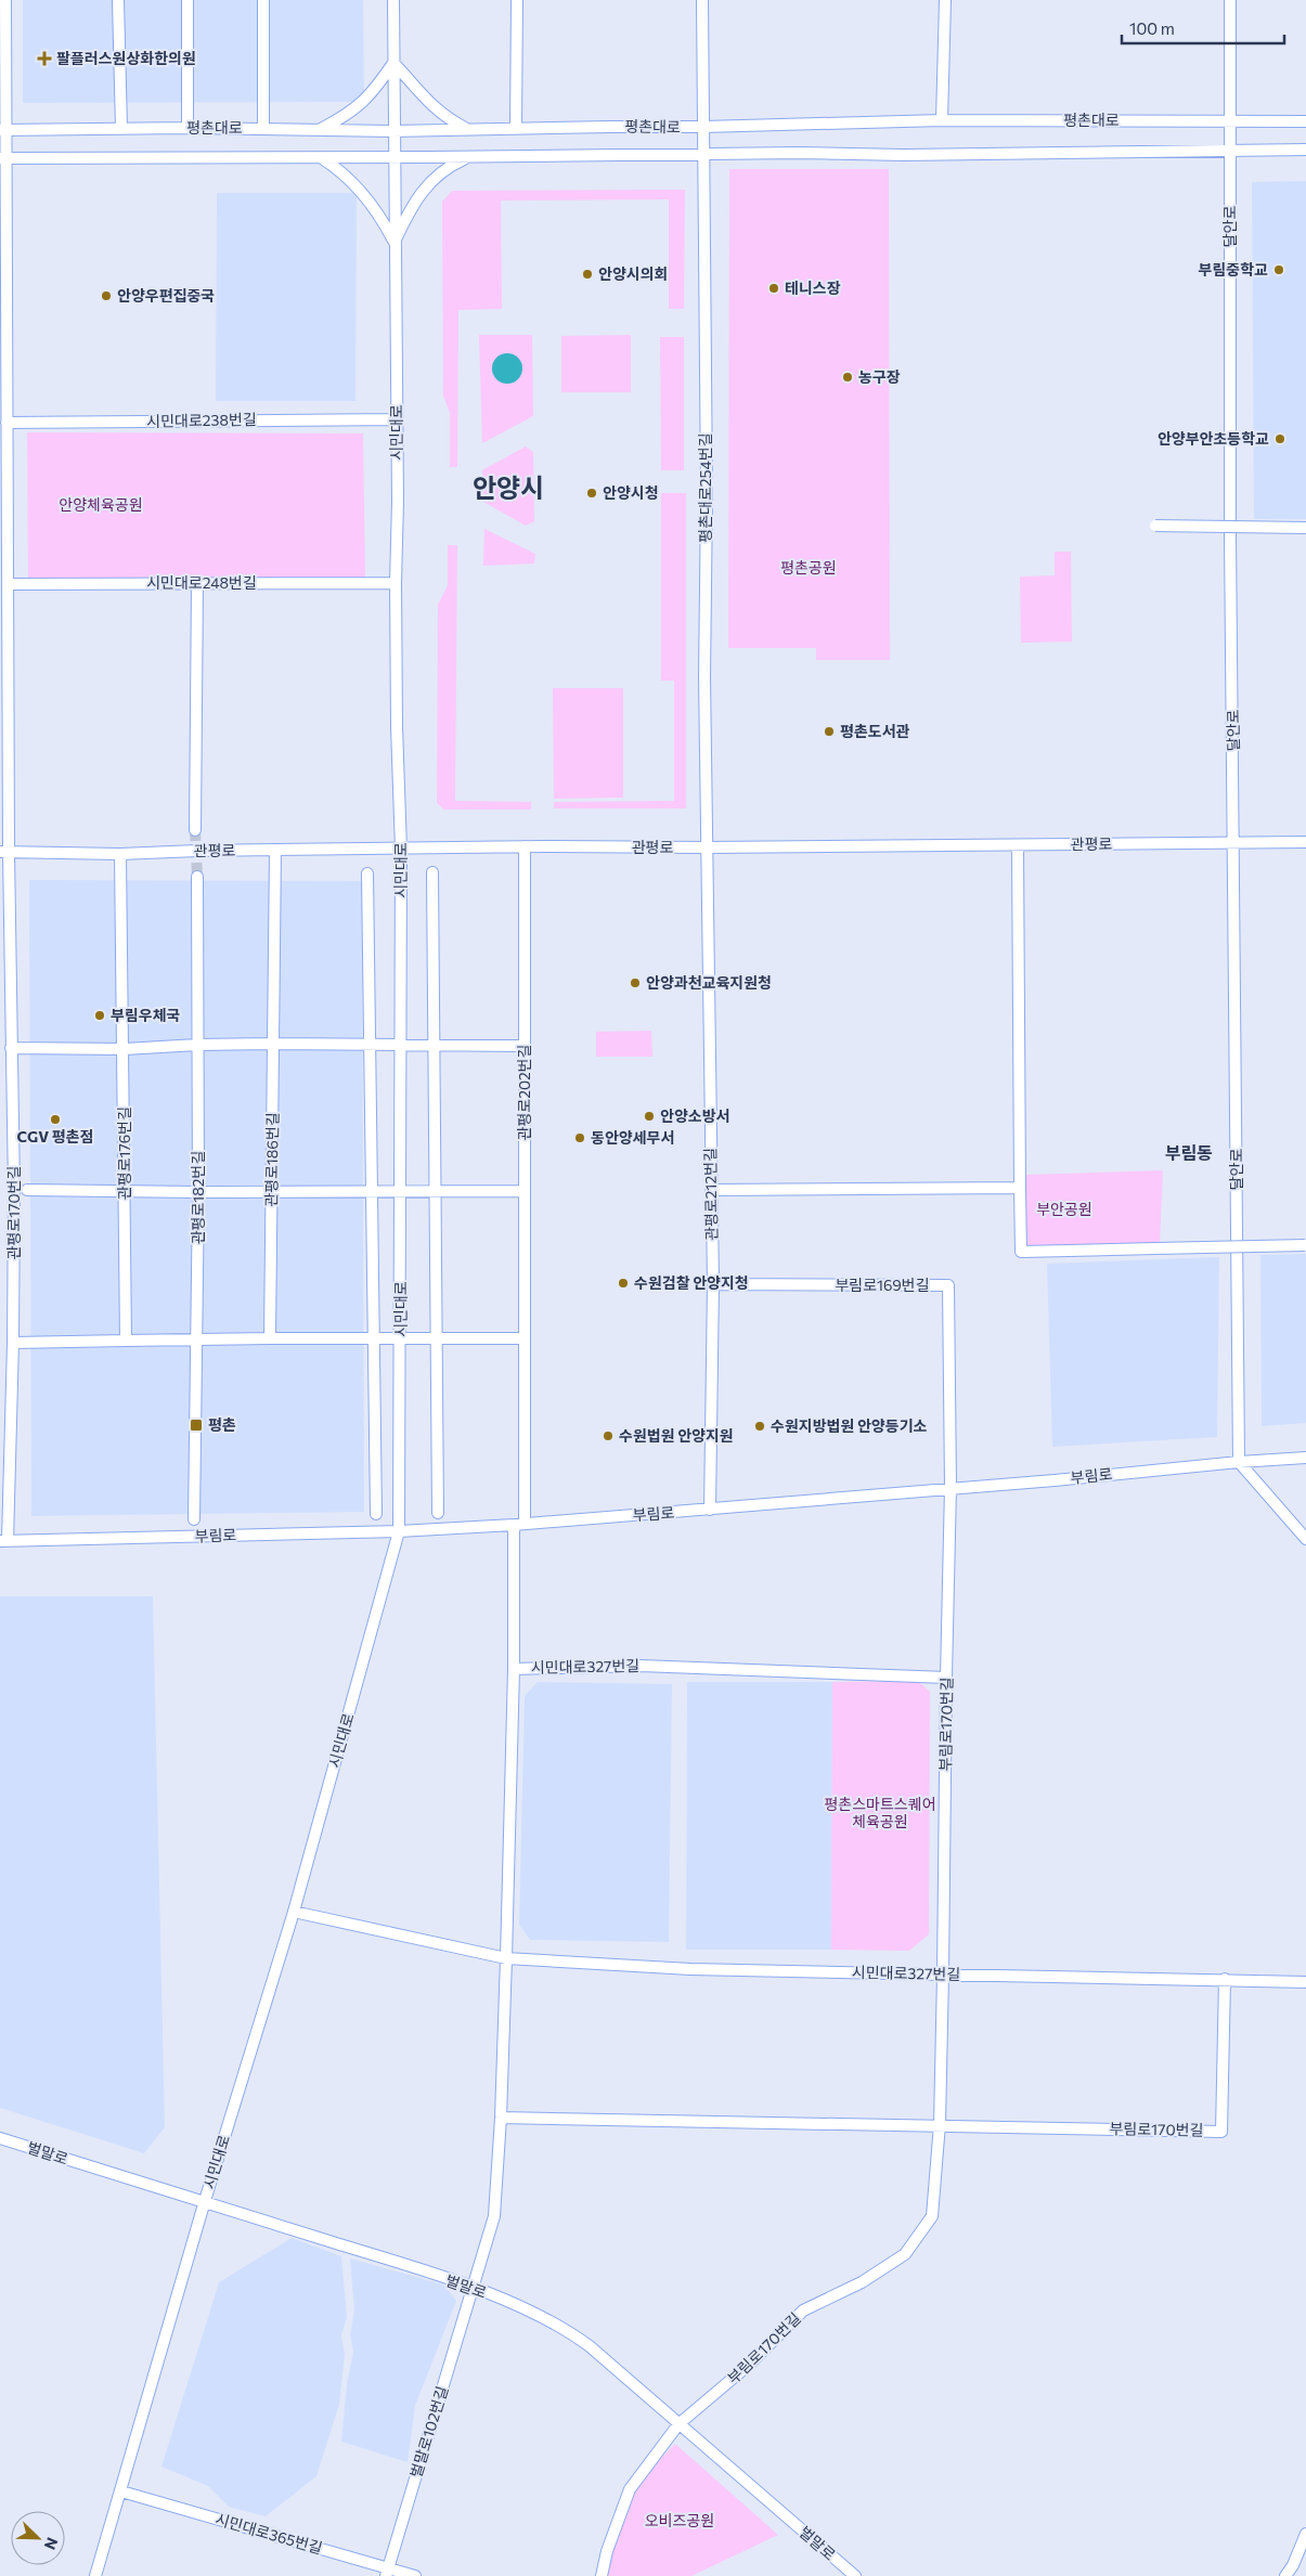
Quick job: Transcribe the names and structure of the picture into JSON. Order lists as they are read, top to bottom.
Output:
{
  "streets": {
    "street": [
      "평촌대로",
      "달안로",
      "시민대로238번길",
      "시민대로",
      "평촌대로254번길",
      "시민대로248번길",
      "관평로",
      "관평로202번길",
      "관평로176번길",
      "관평로186번길",
      "관평로212번길",
      "관평로182번길",
      "관평로170번길",
      "부림로169번길",
      "부림로",
      "시민대로327번길",
      "부림로170번길",
      "벌말로",
      "벌말로102번길",
      "시민대로365번길"
    ]
  },
  "crossings": [
    ["평촌대로", "달안로"],
    ["평촌대로", "시민대로"],
    ["평촌대로", "평촌대로254번길"],
    ["평촌대로", "관평로170번길"],
    ["달안로", "관평로"],
    ["달안로", "부림로"],
    ["시민대로238번길", "시민대로"],
    ["시민대로238번길", "관평로170번길"],
    ["시민대로", "시민대로248번길"],
    ["시민대로", "관평로"],
    ["시민대로", "부림로"],
    ["시민대로", "시민대로327번길"],
    ["시민대로", "벌말로"],
    ["시민대로", "시민대로365번길"],
    ["평촌대로254번길", "관평로"],
    ["평촌대로254번길", "관평로212번길"],
    ["시민대로248번길", "관평로170번길"],
    ["관평로", "관평로202번길"],
    ["관평로", "관평로176번길"],
    ["관평로", "관평로186번길"],
    ["관평로", "관평로212번길"],
    ["관평로", "관평로170번길"],
    ["관평로202번길", "부림로"],
    ["관평로202번길", "시민대로327번길"],
    ["관평로212번길", "부림로169번길"],
    ["관평로212번길", "부림로"],
    ["관평로170번길", "부림로"],
    ["부림로169번길", "부림로"],
    ["부림로169번길", "부림로170번길"],
    ["부림로", "부림로170번길"],
    ["시민대로327번길", "부림로170번길"],
    ["시민대로327번길", "벌말로102번길"],
    ["부림로170번길", "벌말로"],
    ["벌말로", "벌말로102번길"],
    ["벌말로102번길", "시민대로365번길"]
  ],
  "districts": ["안양시", "부림동"],
  "parks": [
    "안양체육공원",
    "평촌공원",
    "부안공원",
    "평촌스마트스퀘어 체육공원",
    "오비즈공원"
  ],
  "places": {
    "health": ["팔플러스원상화한의원"],
    "other": [
      "부림중학교",
      "안양시의회",
      "테니스장",
      "안양우편집중국",
      "농구장",
      "안양부안초등학교",
      "안양시청",
      "평촌도서관",
      "안양과천교육지원청",
      "부림우체국",
      "안양소방서",
      "CGV 평촌점",
      "동안양세무서",
      "수원검찰 안양지청",
      "수원지방법원 안양등기소",
      "수원법원 안양지원"
    ],
    "transit": ["평촌"]
  },
  "scale_bar": "100 m",
  "north": "bottom right"
}
